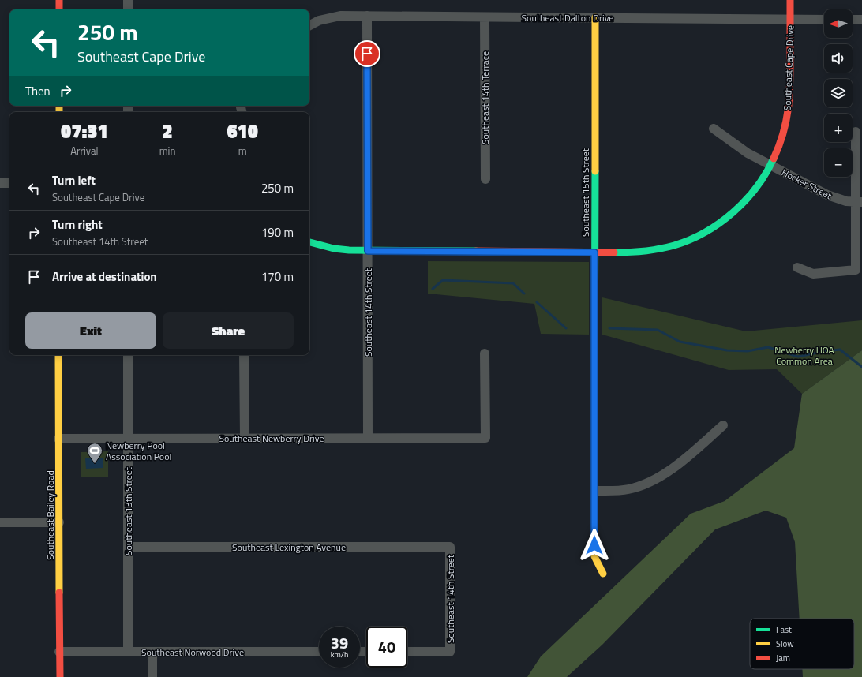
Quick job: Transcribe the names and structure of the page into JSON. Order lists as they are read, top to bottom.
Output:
{
  "streets": {
    "street": [
      "Southeast Dalton Drive",
      "Southeast Cape Drive",
      "Southeast 14th Terrace",
      "Hocker Street",
      "Southeast 15th Street",
      "Southeast 14th Street",
      "Southeast Newberry Drive",
      "Southeast 13th Street",
      "Southeast Bailey Road",
      "Southeast Lexington Avenue",
      "Southeast Norwood Drive"
    ]
  },
  "crossings": [
    ["Southeast Dalton Drive", "Southeast Cape Drive"],
    ["Southeast Dalton Drive", "Southeast 14th Terrace"],
    ["Southeast Dalton Drive", "Southeast 15th Street"],
    ["Southeast Dalton Drive", "Southeast 14th Street"],
    ["Southeast Cape Drive", "Hocker Street"],
    ["Southeast Cape Drive", "Southeast 15th Street"],
    ["Southeast Cape Drive", "Southeast 14th Street"],
    ["Southeast 14th Street", "Southeast Newberry Drive"],
    ["Southeast 14th Street", "Southeast Lexington Avenue"],
    ["Southeast Newberry Drive", "Southeast 13th Street"],
    ["Southeast Newberry Drive", "Southeast Bailey Road"],
    ["Southeast 13th Street", "Southeast Lexington Avenue"],
    ["Southeast 13th Street", "Southeast Norwood Drive"],
    ["Southeast Bailey Road", "Southeast Norwood Drive"]
  ],
  "parks": ["Newberry HOA Common Area"],
  "places": {
    "sports": ["Newberry Pool Association Pool"]
  },
  "legend": ["Fast", "Slow", "Jam"],
  "north": "left",
  "page": {
    "map_buttons": ["+", "−"],
    "turn": ["250 m", "Southeast Cape Drive"],
    "then": "Then",
    "eta": [
      "07:31",
      "Arrival",
      "2",
      "min",
      "610",
      "m"
    ],
    "list": [
      {
        "name": "Turn left",
        "note": "Southeast Cape Drive",
        "value": "250 m"
      },
      {
        "name": "Turn right",
        "note": "Southeast 14th Street",
        "value": "190 m"
      },
      {
        "name": "Arrive at destination",
        "value": "170 m"
      }
    ],
    "buttons": ["Exit", "Share"],
    "speed": "39 km/h",
    "limit": "40"
  }
}
